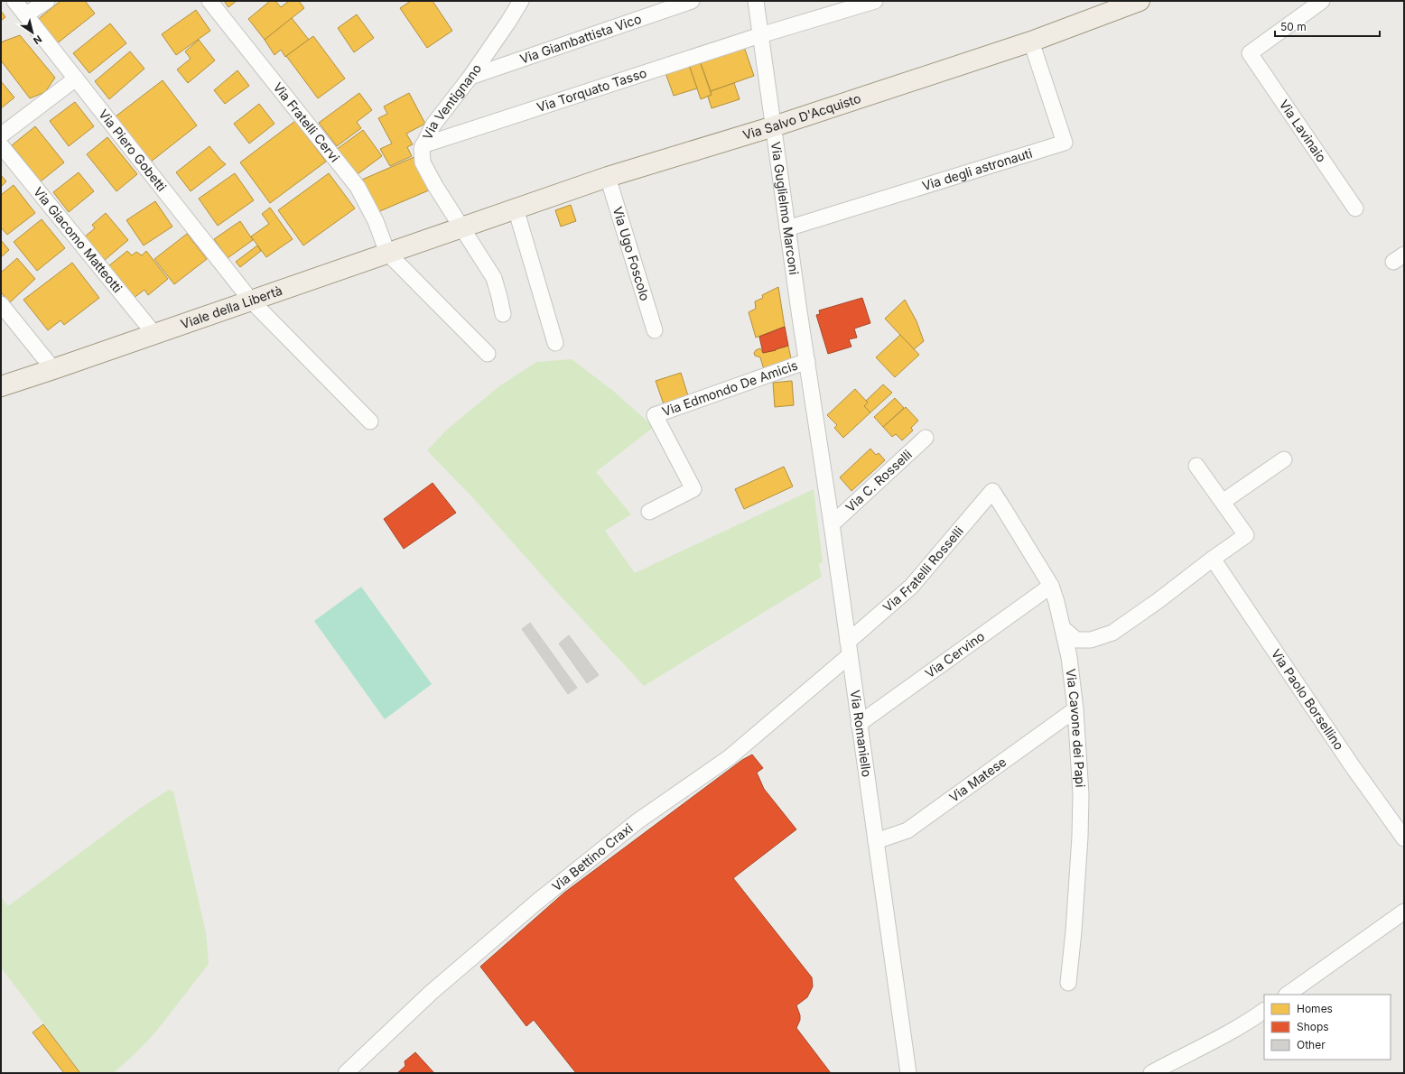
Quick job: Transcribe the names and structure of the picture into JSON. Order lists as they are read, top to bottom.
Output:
{
  "streets": {
    "main road": ["Via Salvo D'Acquisto", "Viale della Libertà"],
    "street": [
      "Via Giambattista Vico",
      "Via Torquato Tasso",
      "Via Ventignano",
      "Via Fratelli Cervi",
      "Via Lavinaio",
      "Via Piero Gobetti",
      "Via degli astronauti",
      "Via Guglielmo Marconi",
      "Via Giacomo Matteotti",
      "Via Ugo Foscolo",
      "Via Edmondo De Amicis",
      "Via C. Rosselli",
      "Via Fratelli Rosselli",
      "Via Cervino",
      "Via Paolo Borsellino",
      "Via Cavone dei Papi",
      "Via Romaniello",
      "Via Matese",
      "Via Bettino Craxi"
    ]
  },
  "crossings": [
    ["Via Giambattista Vico", "Via Ventignano"],
    ["Via Torquato Tasso", "Via Ventignano"],
    ["Via Torquato Tasso", "Via Guglielmo Marconi"],
    ["Via Ventignano", "Via Salvo D'Acquisto"],
    ["Via Ventignano", "Viale della Libertà"],
    ["Via Salvo D'Acquisto", "Via degli astronauti"],
    ["Via Salvo D'Acquisto", "Via Guglielmo Marconi"],
    ["Via Salvo D'Acquisto", "Via Ugo Foscolo"],
    ["Via Salvo D'Acquisto", "Viale della Libertà"],
    ["Via Fratelli Cervi", "Viale della Libertà"],
    ["Via Piero Gobetti", "Viale della Libertà"],
    ["Via degli astronauti", "Via Guglielmo Marconi"],
    ["Via Guglielmo Marconi", "Via Edmondo De Amicis"],
    ["Via Guglielmo Marconi", "Via Romaniello"],
    ["Via Giacomo Matteotti", "Viale della Libertà"],
    ["Via C. Rosselli", "Via Romaniello"],
    ["Via Fratelli Rosselli", "Via Cavone dei Papi"],
    ["Via Fratelli Rosselli", "Via Romaniello"],
    ["Via Fratelli Rosselli", "Via Bettino Craxi"],
    ["Via Cervino", "Via Cavone dei Papi"],
    ["Via Cervino", "Via Romaniello"],
    ["Via Cavone dei Papi", "Via Matese"],
    ["Via Romaniello", "Via Matese"],
    ["Via Romaniello", "Via Bettino Craxi"]
  ],
  "legend": ["Homes", "Shops", "Other"],
  "scale_bar": "50 m",
  "north": "bottom right"
}
